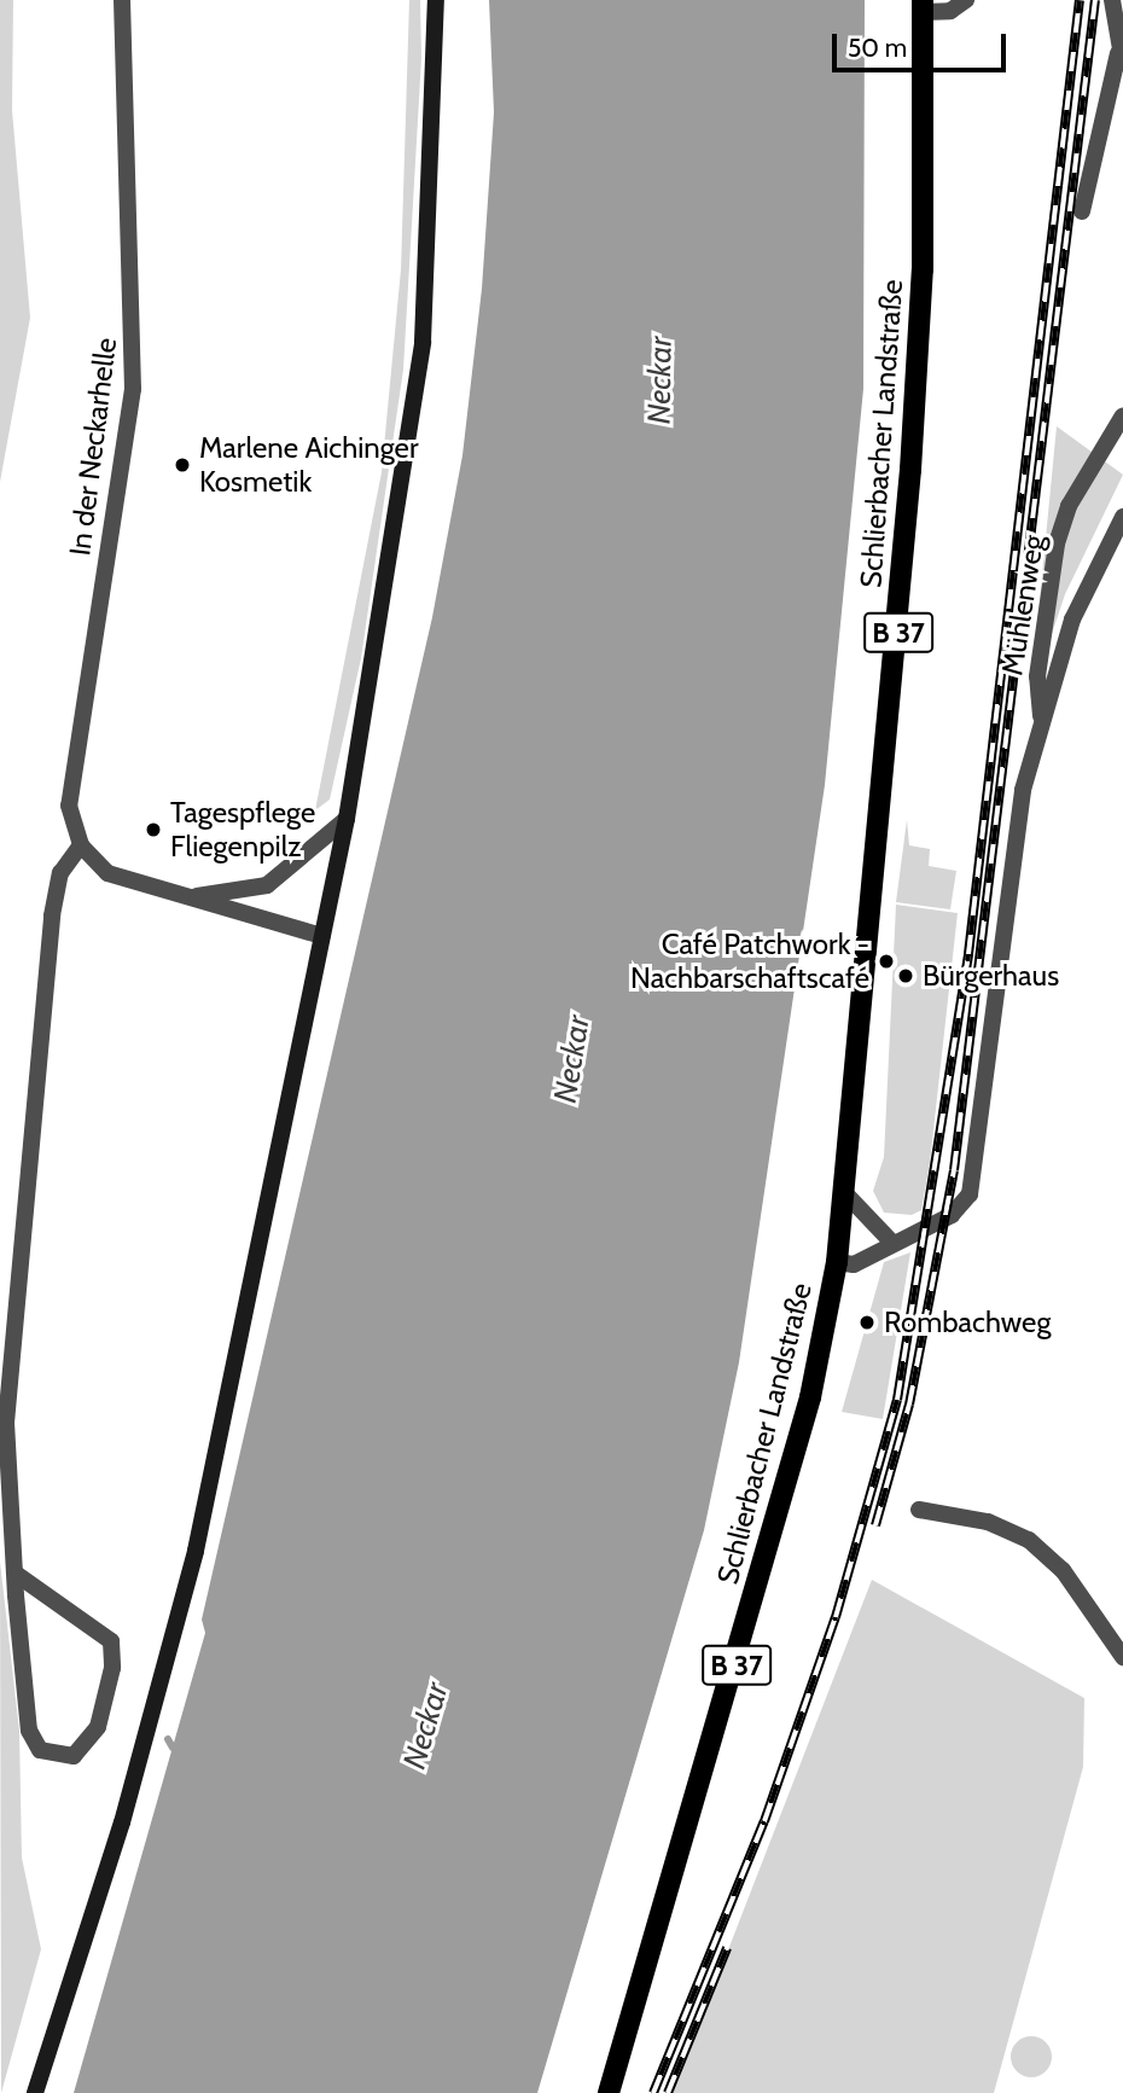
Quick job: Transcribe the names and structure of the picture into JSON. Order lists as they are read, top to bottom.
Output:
{
  "streets": {
    "main road": ["Schlierbacher Landstraße", "B 37"],
    "street": ["In der Neckarhelle", "Mühlenweg"]
  },
  "water": ["Neckar"],
  "places": [
    "Marlene Aichinger Kosmetik",
    "Tagespflege Fliegenpilz",
    "Café Patchwork - Nachbarschaftscafé",
    "Bürgerhaus",
    "Rombachweg"
  ],
  "scale_bar": "50 m"
}
